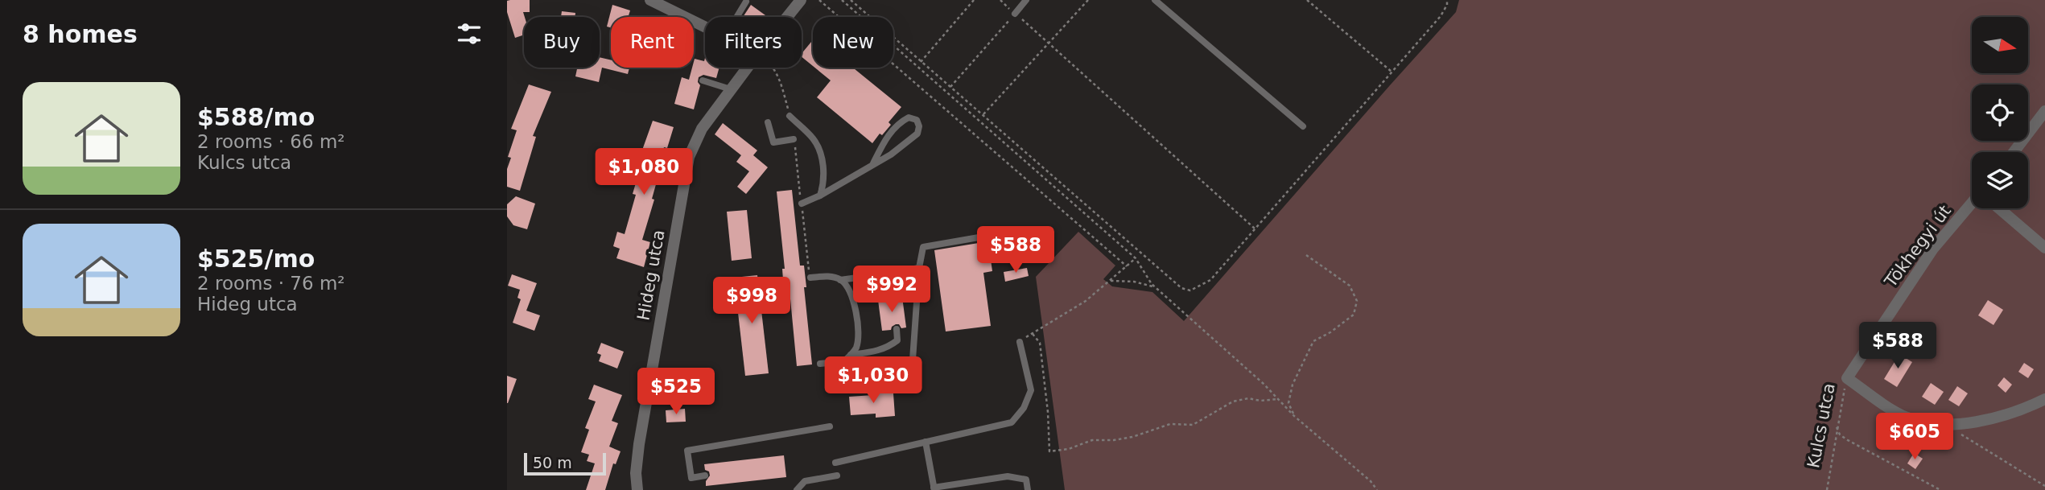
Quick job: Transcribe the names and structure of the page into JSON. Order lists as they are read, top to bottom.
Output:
{
  "streets": {
    "street": ["Tökhegyi út", "Hideg utca", "Kulcs utca"]
  },
  "crossings": [
    ["Tökhegyi út", "Kulcs utca"]
  ],
  "scale_bar": "50 m",
  "north": "right",
  "page": {
    "heading": "8 homes",
    "chip": [
      "Buy",
      "Rent",
      "Filters",
      "New"
    ],
    "list": [
      {
        "name": "$588/mo",
        "note": "2 rooms · 66 m² · Kulcs utca"
      },
      {
        "name": "$525/mo",
        "note": "2 rooms · 76 m² · Hideg utca"
      }
    ],
    "price": [
      "$1,080",
      "$588",
      "$992",
      "$998",
      "$588",
      "$1,030",
      "$525",
      "$605"
    ],
    "scale": "50 m"
  }
}
